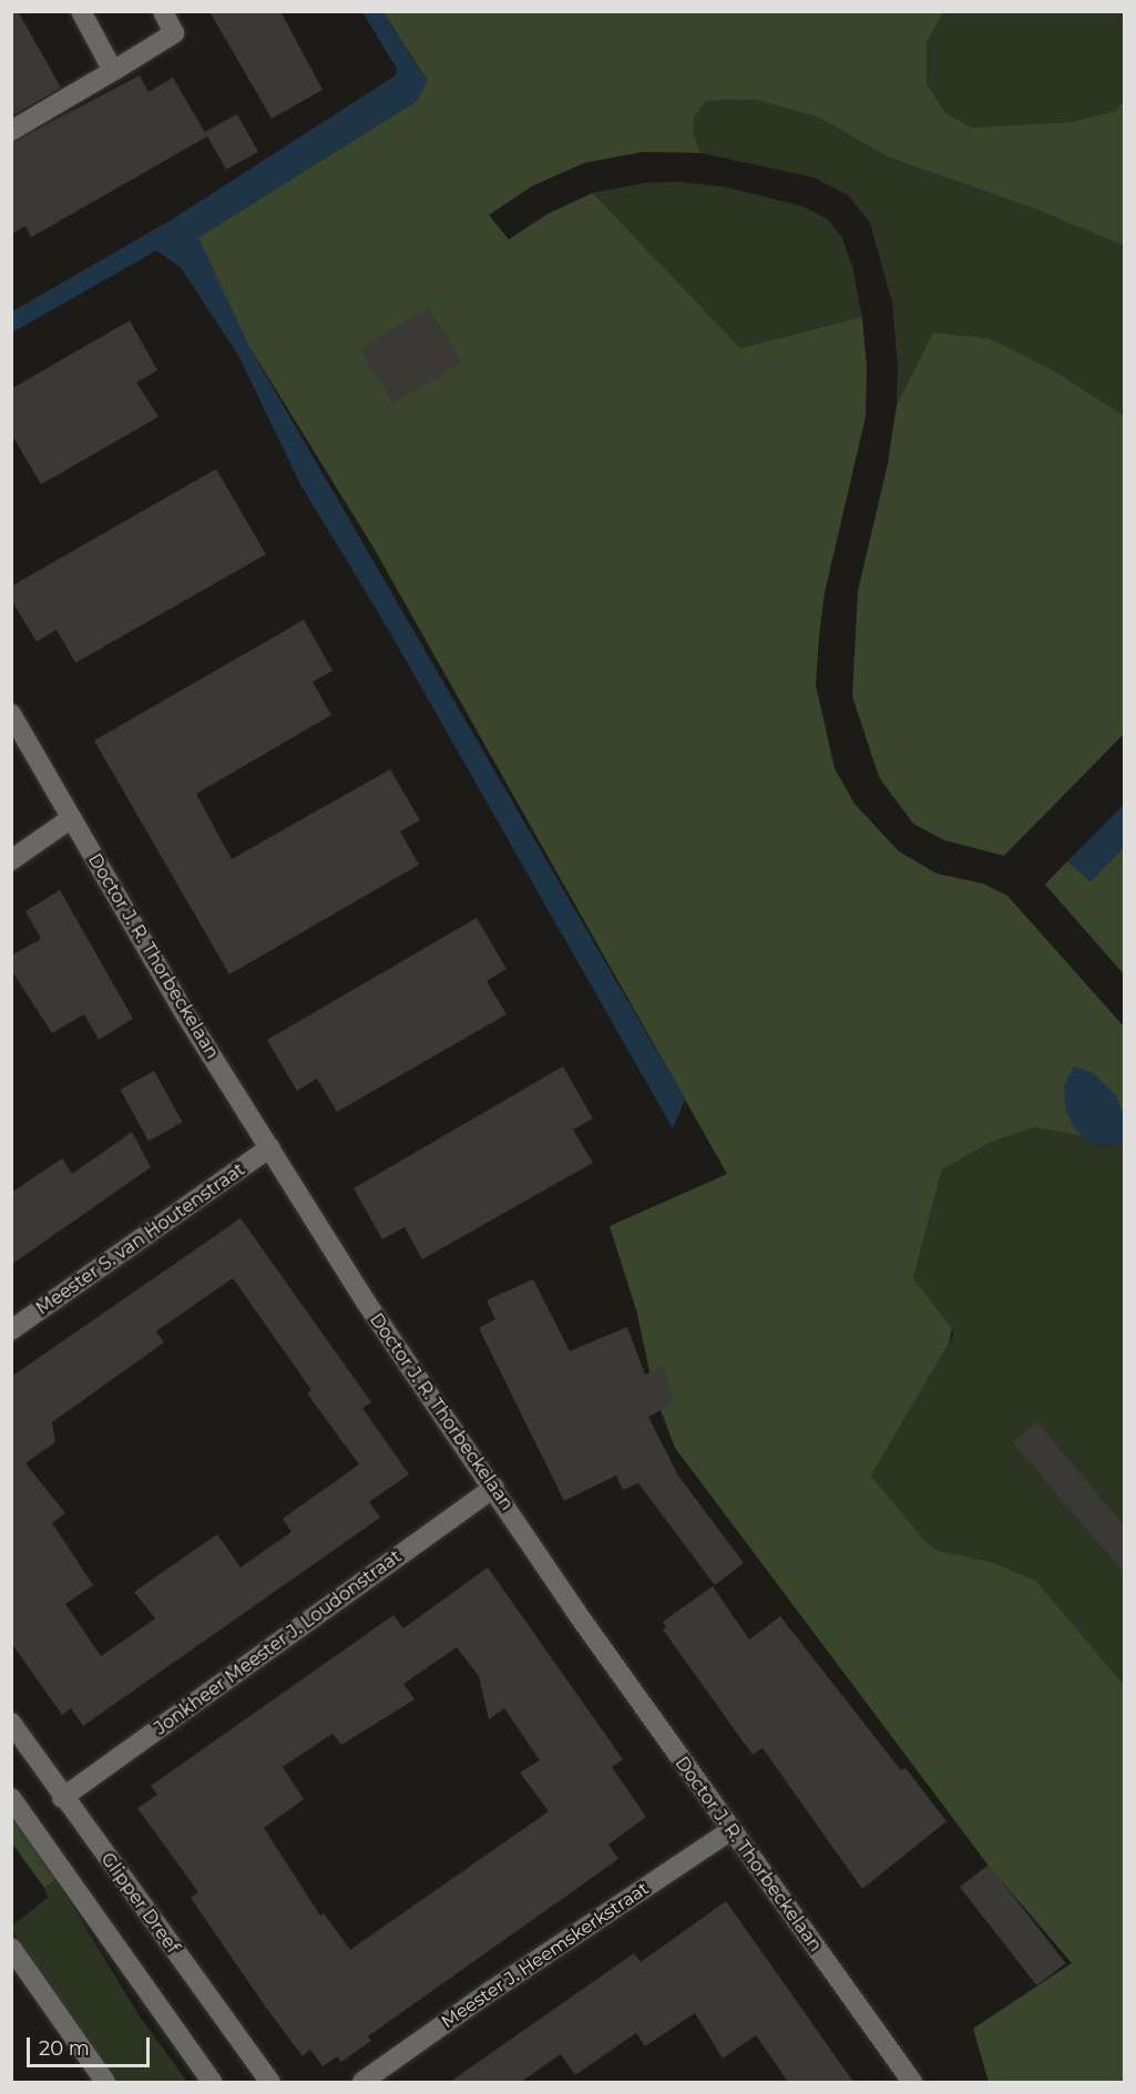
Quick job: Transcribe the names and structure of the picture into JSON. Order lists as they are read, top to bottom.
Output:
{
  "streets": {
    "street": [
      "Doctor J. R. Thorbeckelaan",
      "Meester S. van Houtenstraat",
      "Jonkheer Meester J. Loudonstraat",
      "Glipper Dreef",
      "Meester J. Heemskerkstraat"
    ]
  },
  "crossings": [
    ["Doctor J. R. Thorbeckelaan", "Meester S. van Houtenstraat"],
    ["Doctor J. R. Thorbeckelaan", "Jonkheer Meester J. Loudonstraat"],
    ["Doctor J. R. Thorbeckelaan", "Meester J. Heemskerkstraat"],
    ["Jonkheer Meester J. Loudonstraat", "Glipper Dreef"]
  ],
  "scale_bar": "20 m"
}
